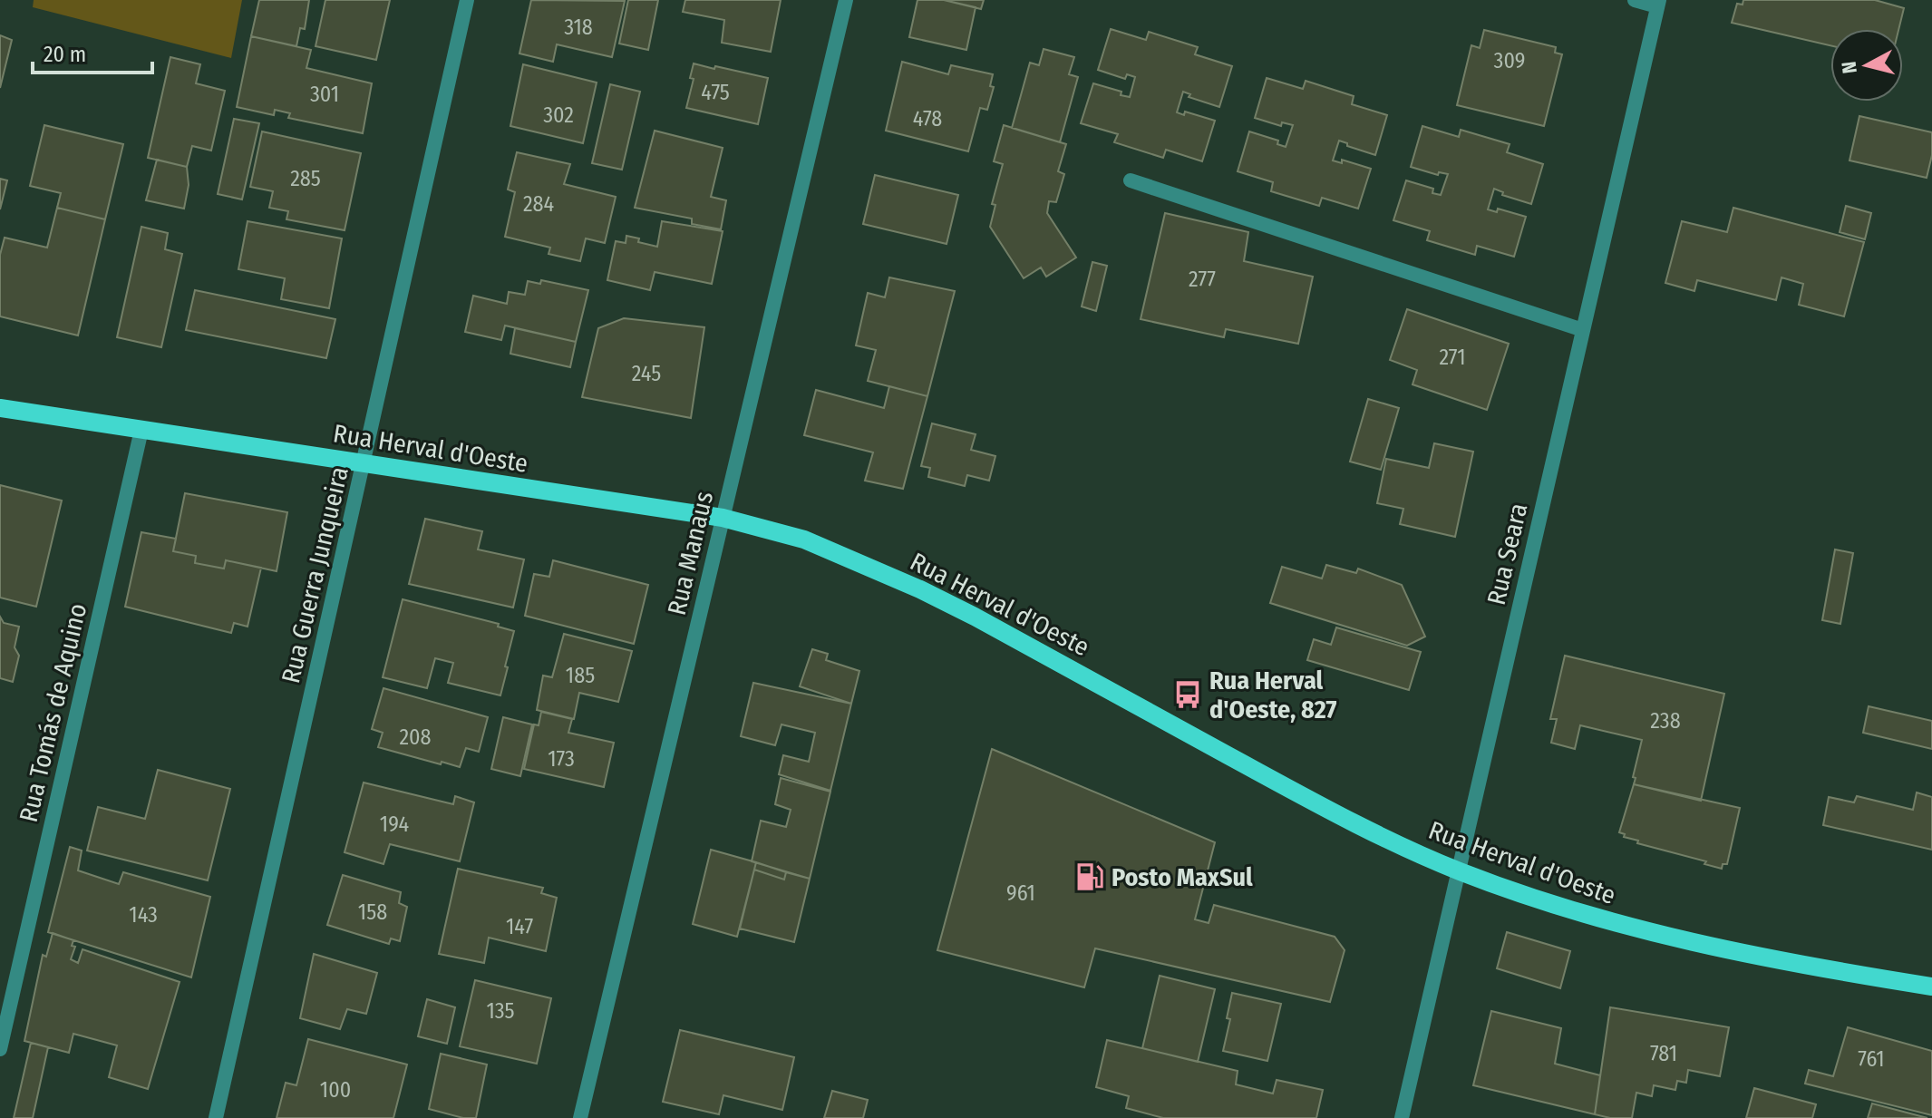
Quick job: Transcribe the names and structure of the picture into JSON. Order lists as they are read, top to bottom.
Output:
{
  "streets": {
    "main road": ["Rua Herval d'Oeste"],
    "street": [
      "Rua Manaus",
      "Rua Seara",
      "Rua Guerra Junqueira",
      "Rua Tomás de Aquino"
    ]
  },
  "crossings": [
    ["Rua Herval d'Oeste", "Rua Manaus"],
    ["Rua Herval d'Oeste", "Rua Seara"],
    ["Rua Herval d'Oeste", "Rua Guerra Junqueira"],
    ["Rua Herval d'Oeste", "Rua Tomás de Aquino"]
  ],
  "places": {
    "bus stop": ["Rua Herval d'Oeste, 827"],
    "fuel station": ["Posto MaxSul"]
  },
  "house_numbers": [
    "318",
    "309",
    "475",
    "301",
    "302",
    "478",
    "285",
    "284",
    "277",
    "271",
    "245",
    "185",
    "238",
    "208",
    "173",
    "194",
    "961",
    "158",
    "143",
    "147",
    "135",
    "781",
    "761",
    "100"
  ],
  "scale_bar": "20 m",
  "north": "left"
}
